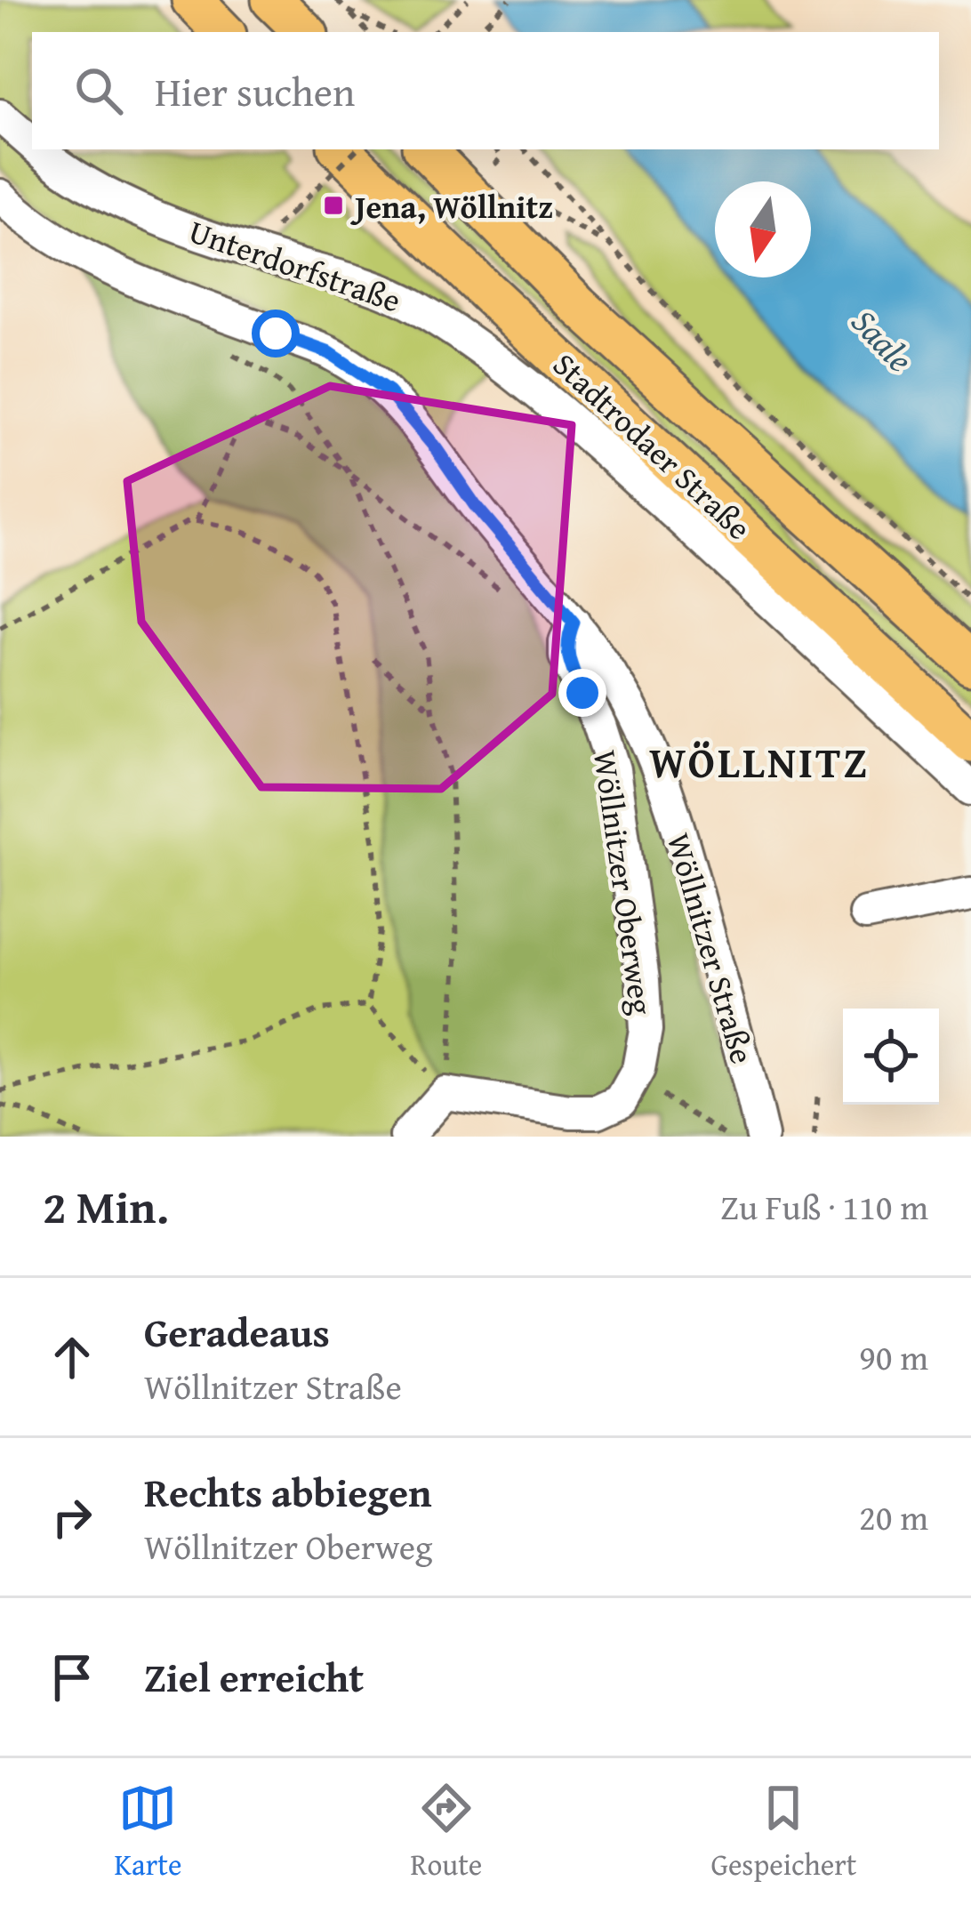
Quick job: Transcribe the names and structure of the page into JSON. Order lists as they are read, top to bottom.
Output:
{
  "streets": {
    "main road": ["Stadtrodaer Straße"],
    "street": ["Unterdorfstraße", "Wöllnitzer Oberweg", "Wöllnitzer Straße"]
  },
  "crossings": [
    ["Wöllnitzer Oberweg", "Wöllnitzer Straße"]
  ],
  "districts": ["WÖLLNITZ"],
  "water": ["Saale"],
  "places": {
    "transit": ["Jena, Wöllnitz"]
  },
  "north": "bottom",
  "page": {
    "search": "Hier suchen",
    "heading": ["2 Min.", "Zu Fuß · 110 m"],
    "list": [
      ["Geradeaus", "Wöllnitzer Straße", "90 m"],
      ["Rechts abbiegen", "Wöllnitzer Oberweg", "20 m"],
      "Ziel erreicht"
    ],
    "nav": ["Karte", "Route", "Gespeichert"]
  }
}
